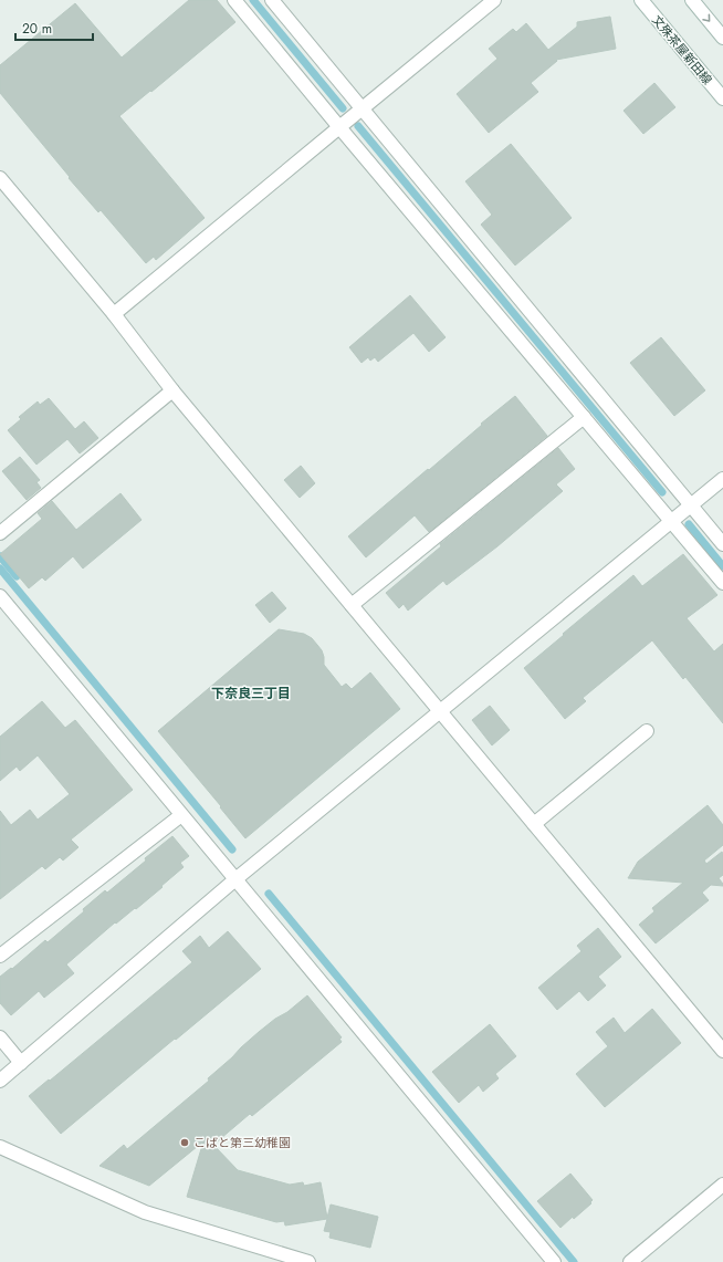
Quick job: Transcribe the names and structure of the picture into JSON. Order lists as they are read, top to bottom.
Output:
{
  "streets": {
    "street": ["文殊茶屋新田線"]
  },
  "districts": ["下奈良三丁目"],
  "places": ["こばと第三幼稚園"],
  "scale_bar": "20 m"
}
